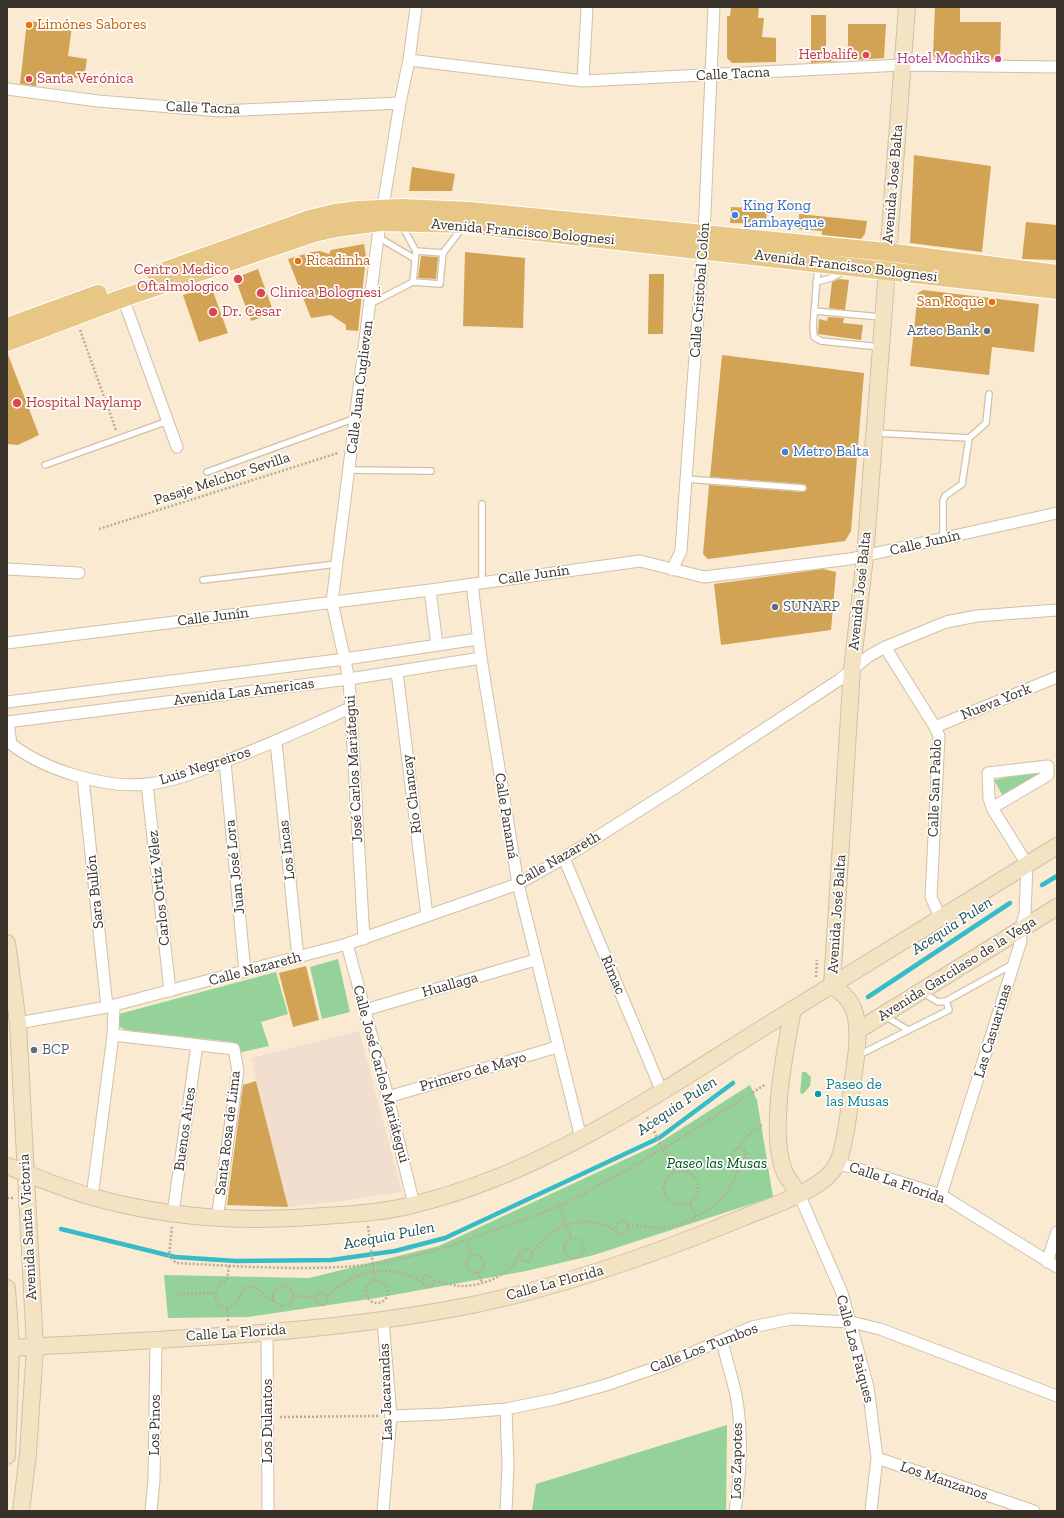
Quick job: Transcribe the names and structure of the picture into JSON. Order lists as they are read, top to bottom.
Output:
{
  "streets": {
    "main road": ["Avenida Francisco Bolognesi"],
    "street": [
      "Calle Tacna",
      "Avenida José Balta",
      "Calle Cristobal Colón",
      "Calle Juan Cuglievan",
      "Calle Junín",
      "Avenida Las Americas",
      "Nueva York",
      "Luis Negreiros",
      "José Carlos Mariátegui",
      "Calle San Pablo",
      "Río Chancay",
      "Calle Panamá",
      "Los Incas",
      "Calle Nazareth",
      "Juan José Lora",
      "Carlos Ortiz Vélez",
      "Sara Bullón",
      "Avenida Garcilaso de la Vega",
      "Rímac",
      "Huallaga",
      "Las Casuarinas",
      "Primero de Mayo",
      "Calle José Carlos Mariátegui",
      "Buenos Aires",
      "Santa Rosa de Lima",
      "Calle La Florida",
      "Avenida Santa Victoria",
      "Calle Los Tumbos",
      "Calle Los Faiques",
      "Las Jacarandas",
      "Los Dulantos",
      "Los Pinos",
      "Los Zapotes",
      "Los Manzanos"
    ],
    "path": ["Pasaje Melchor Sevilla"]
  },
  "crossings": [
    ["Calle Tacna", "Avenida José Balta"],
    ["Calle Tacna", "Calle Cristobal Colón"],
    ["Calle Tacna", "Calle Juan Cuglievan"],
    ["Avenida José Balta", "Avenida Francisco Bolognesi"],
    ["Avenida José Balta", "Calle Junín"],
    ["Avenida José Balta", "Calle Nazareth"],
    ["Avenida José Balta", "Avenida Garcilaso de la Vega"],
    ["Avenida José Balta", "Calle La Florida"],
    ["Avenida Francisco Bolognesi", "Calle Cristobal Colón"],
    ["Avenida Francisco Bolognesi", "Calle Juan Cuglievan"],
    ["Calle Cristobal Colón", "Calle Junín"],
    ["Calle Juan Cuglievan", "Pasaje Melchor Sevilla"],
    ["Calle Juan Cuglievan", "Calle Junín"],
    ["Calle Juan Cuglievan", "José Carlos Mariátegui"],
    ["Calle Junín", "José Carlos Mariátegui"],
    ["Calle Junín", "Calle Panamá"],
    ["Avenida Las Americas", "Luis Negreiros"],
    ["Avenida Las Americas", "José Carlos Mariátegui"],
    ["Avenida Las Americas", "Río Chancay"],
    ["Avenida Las Americas", "Calle Panamá"],
    ["Nueva York", "Calle San Pablo"],
    ["Luis Negreiros", "José Carlos Mariátegui"],
    ["Luis Negreiros", "Los Incas"],
    ["Luis Negreiros", "Juan José Lora"],
    ["Luis Negreiros", "Carlos Ortiz Vélez"],
    ["Luis Negreiros", "Sara Bullón"],
    ["José Carlos Mariátegui", "Calle Nazareth"],
    ["Calle San Pablo", "Calle Nazareth"],
    ["Río Chancay", "Calle Nazareth"],
    ["Calle Panamá", "Calle Nazareth"],
    ["Calle Panamá", "Huallaga"],
    ["Calle Panamá", "Primero de Mayo"],
    ["Los Incas", "Calle Nazareth"],
    ["Calle Nazareth", "Juan José Lora"],
    ["Calle Nazareth", "Carlos Ortiz Vélez"],
    ["Calle Nazareth", "Sara Bullón"],
    ["Calle Nazareth", "Rímac"],
    ["Calle Nazareth", "Calle José Carlos Mariátegui"],
    ["Calle Nazareth", "Avenida Santa Victoria"],
    ["Sara Bullón", "Santa Rosa de Lima"],
    ["Avenida Garcilaso de la Vega", "Las Casuarinas"],
    ["Huallaga", "Calle José Carlos Mariátegui"],
    ["Las Casuarinas", "Calle La Florida"],
    ["Primero de Mayo", "Calle José Carlos Mariátegui"],
    ["Buenos Aires", "Santa Rosa de Lima"],
    ["Calle La Florida", "Avenida Santa Victoria"],
    ["Calle La Florida", "Calle Los Faiques"],
    ["Calle La Florida", "Las Jacarandas"],
    ["Calle La Florida", "Los Dulantos"],
    ["Calle La Florida", "Los Pinos"],
    ["Calle Los Tumbos", "Calle Los Faiques"],
    ["Calle Los Tumbos", "Las Jacarandas"],
    ["Calle Los Tumbos", "Los Zapotes"],
    ["Calle Los Faiques", "Los Manzanos"]
  ],
  "water": ["Acequia Pulen"],
  "parks": ["Paseo las Musas"],
  "places": [
    "Limónes Sabores",
    "Herbalife",
    "Hotel Mochiks",
    "Santa Verónica",
    "King Kong Lambayeque",
    "Ricadinha",
    "Centro Medico Oftalmologico",
    "Clinica Bolognesi",
    "San Roque",
    "Dr. Cesar",
    "Aztec Bank",
    "Hospital Naylamp",
    "Metro Balta",
    "SUNARP",
    "BCP",
    "Paseo de las Musas"
  ]
}
